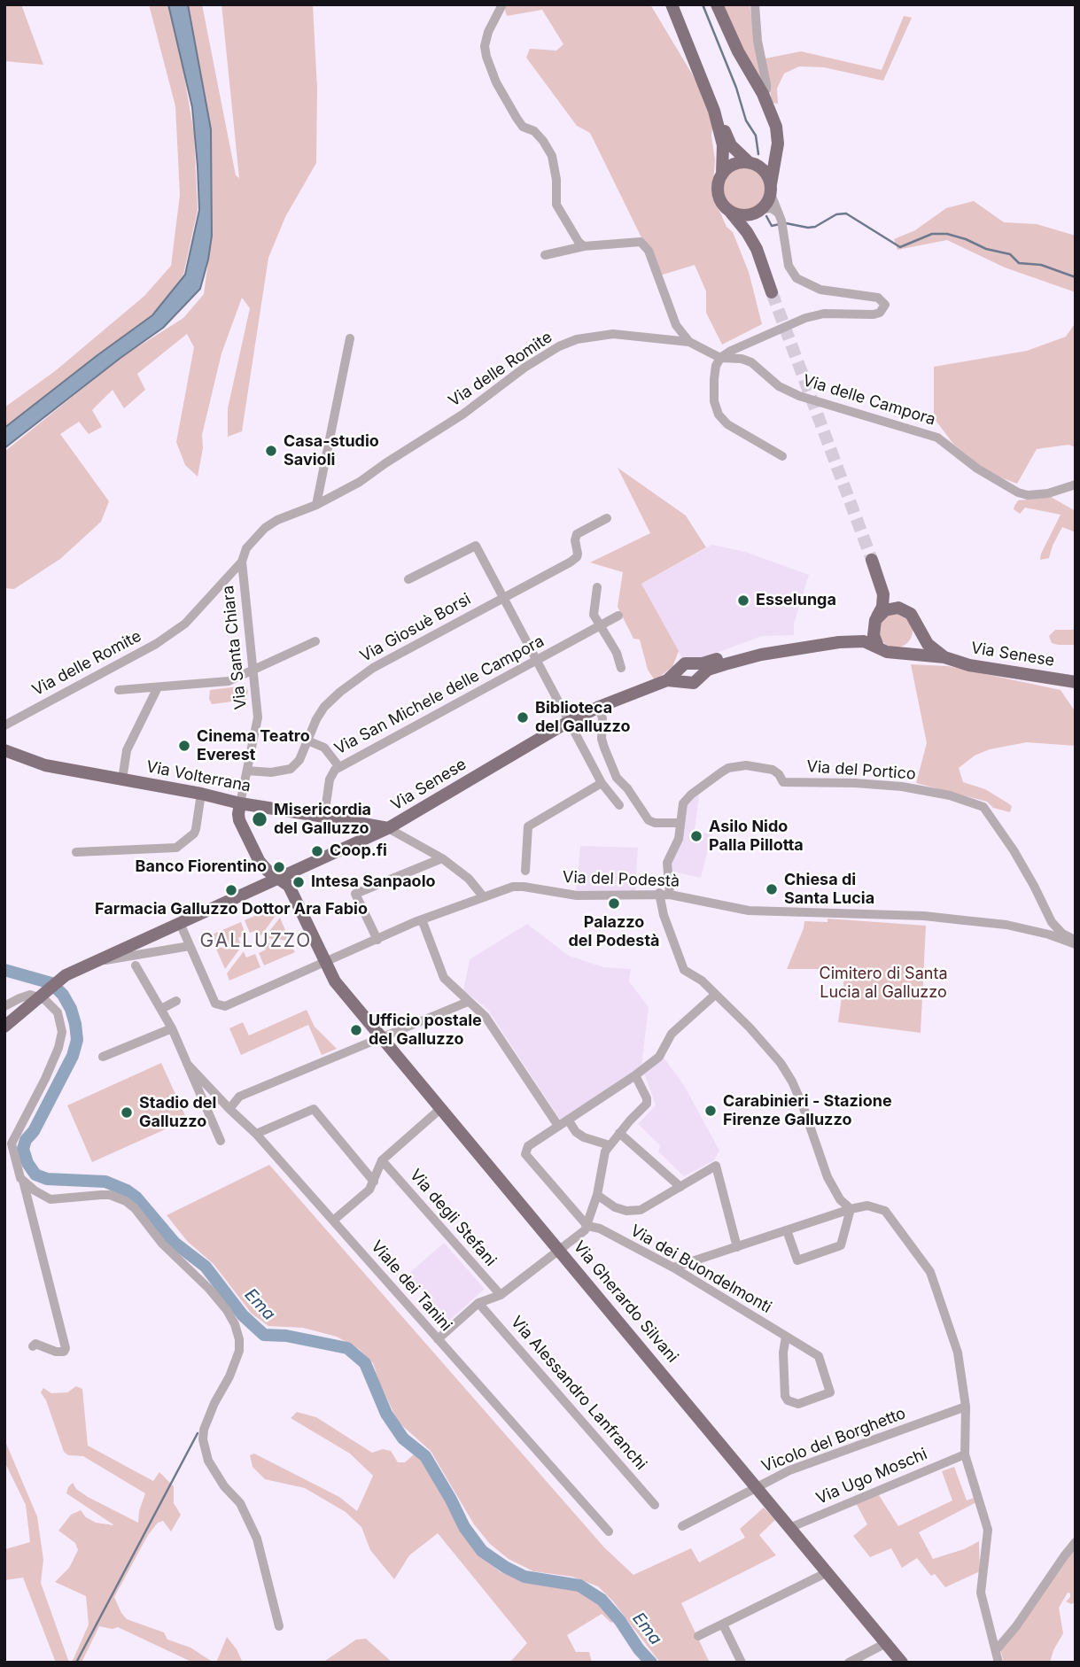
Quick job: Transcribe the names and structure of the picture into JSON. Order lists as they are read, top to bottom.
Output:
{
  "streets": {
    "main road": ["Via Senese", "Via Volterrana", "Via Gherardo Silvani"],
    "street": [
      "Via delle Romite",
      "Via delle Campora",
      "Via Giosuè Borsi",
      "Via Santa Chiara",
      "Via San Michele delle Campora",
      "Via del Portico",
      "Via del Podestà",
      "Via degli Stefani",
      "Via dei Buondelmonti",
      "Viale dei Tanini",
      "Via Alessandro Lanfranchi",
      "Vicolo del Borghetto",
      "Via Ugo Moschi"
    ]
  },
  "crossings": [
    ["Via delle Romite", "Via delle Campora"],
    ["Via delle Romite", "Via Santa Chiara"],
    ["Via Giosuè Borsi", "Via Santa Chiara"],
    ["Via Santa Chiara", "Via Volterrana"],
    ["Via Santa Chiara", "Via Gherardo Silvani"],
    ["Via Senese", "Via Volterrana"],
    ["Via Senese", "Via Gherardo Silvani"],
    ["Via San Michele delle Campora", "Via Volterrana"],
    ["Via del Portico", "Via del Podestà"],
    ["Via Volterrana", "Via Gherardo Silvani"],
    ["Via del Podestà", "Via Gherardo Silvani"],
    ["Via Gherardo Silvani", "Vicolo del Borghetto"],
    ["Via Gherardo Silvani", "Via Ugo Moschi"]
  ],
  "districts": ["GALLUZZO"],
  "water": ["Ema"],
  "parks": ["Cimitero di Santa Lucia al Galluzzo"],
  "places": [
    "Casa-studio Savioli",
    "Esselunga",
    "Biblioteca del Galluzzo",
    "Cinema Teatro Everest",
    "Misericordia del Galluzzo",
    "Asilo Nido Palla Pillotta",
    "Coop.fi",
    "Banco Fiorentino",
    "Intesa Sanpaolo",
    "Chiesa di Santa Lucia",
    "Farmacia Galluzzo Dottor Ara Fabio",
    "Palazzo del Podestà",
    "Ufficio postale del Galluzzo",
    "Carabinieri - Stazione Firenze Galluzzo",
    "Stadio del Galluzzo"
  ]
}
